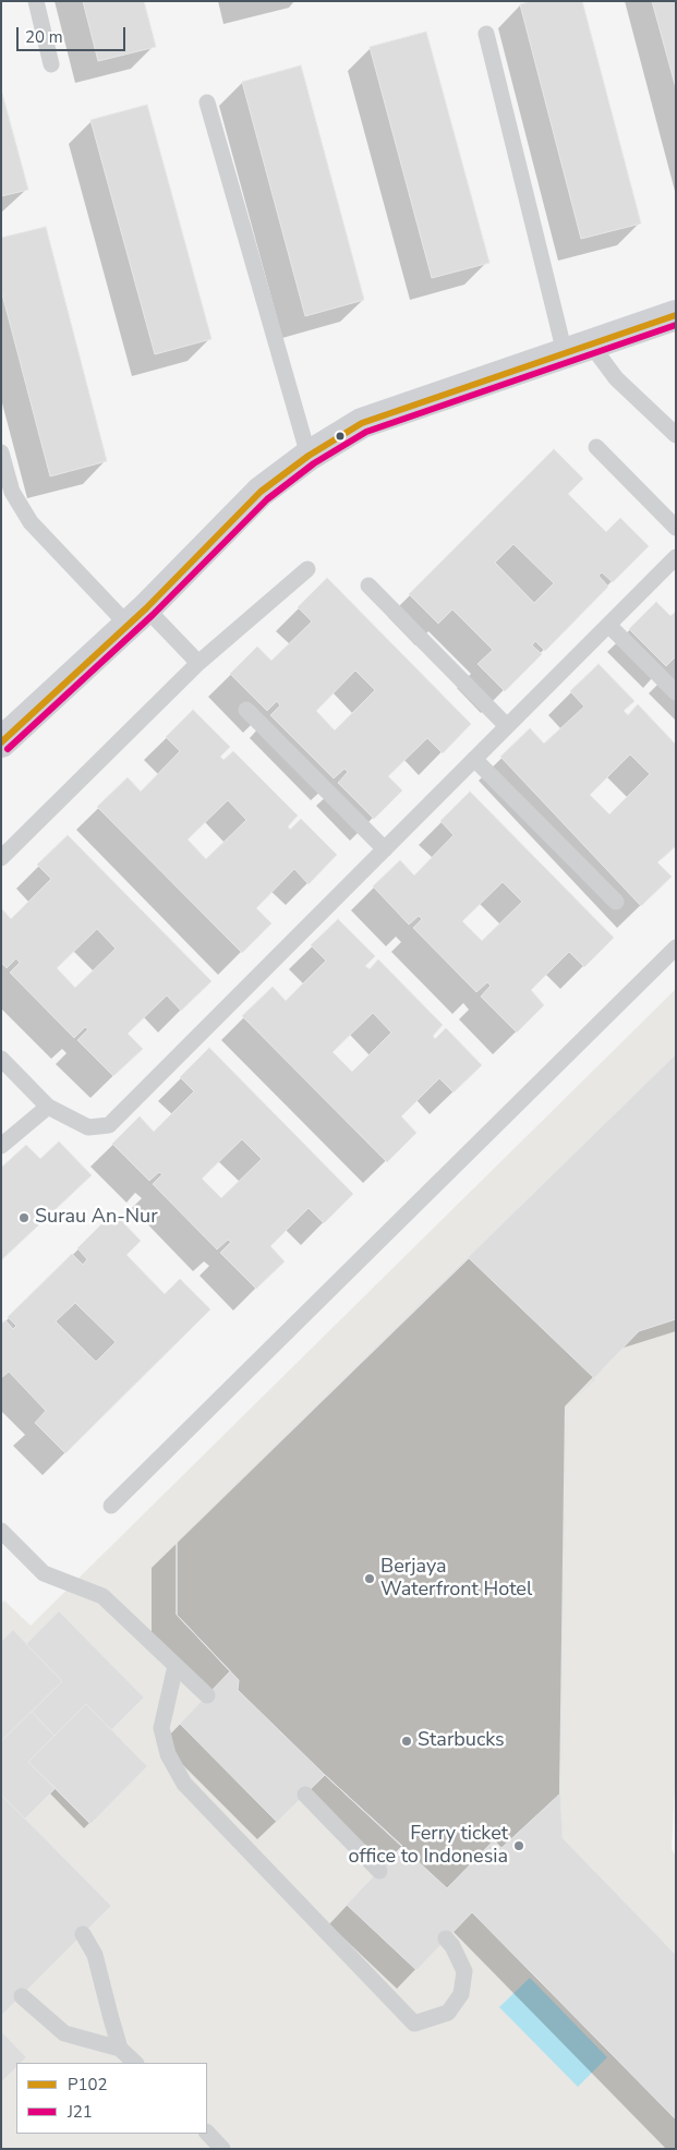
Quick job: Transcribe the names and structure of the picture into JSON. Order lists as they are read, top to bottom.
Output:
{
  "places": [
    "Surau An-Nur",
    "Berjaya Waterfront Hotel",
    "Starbucks",
    "Ferry ticket office to Indonesia"
  ],
  "lines": ["transit line P102", "transit line J21"],
  "legend": ["P102", "J21"],
  "scale_bar": "20 m"
}
